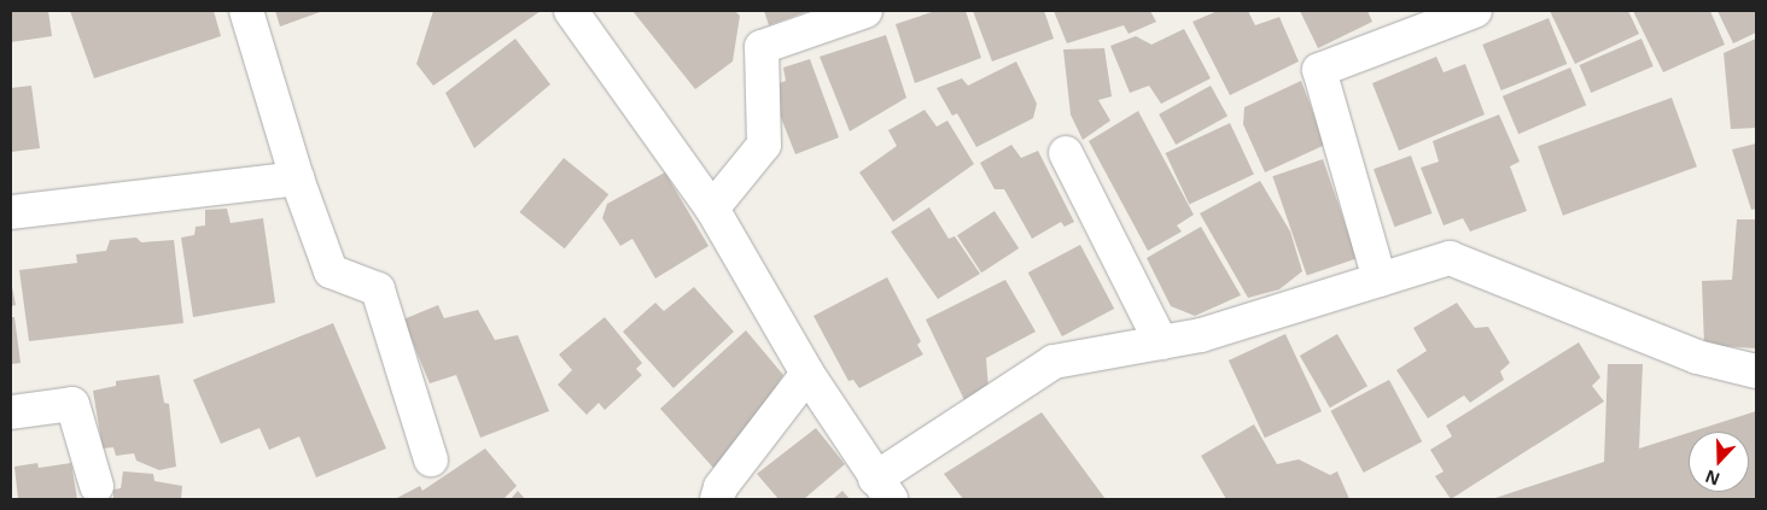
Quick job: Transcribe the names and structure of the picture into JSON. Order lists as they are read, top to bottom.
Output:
{
  "north": "bottom"
}
